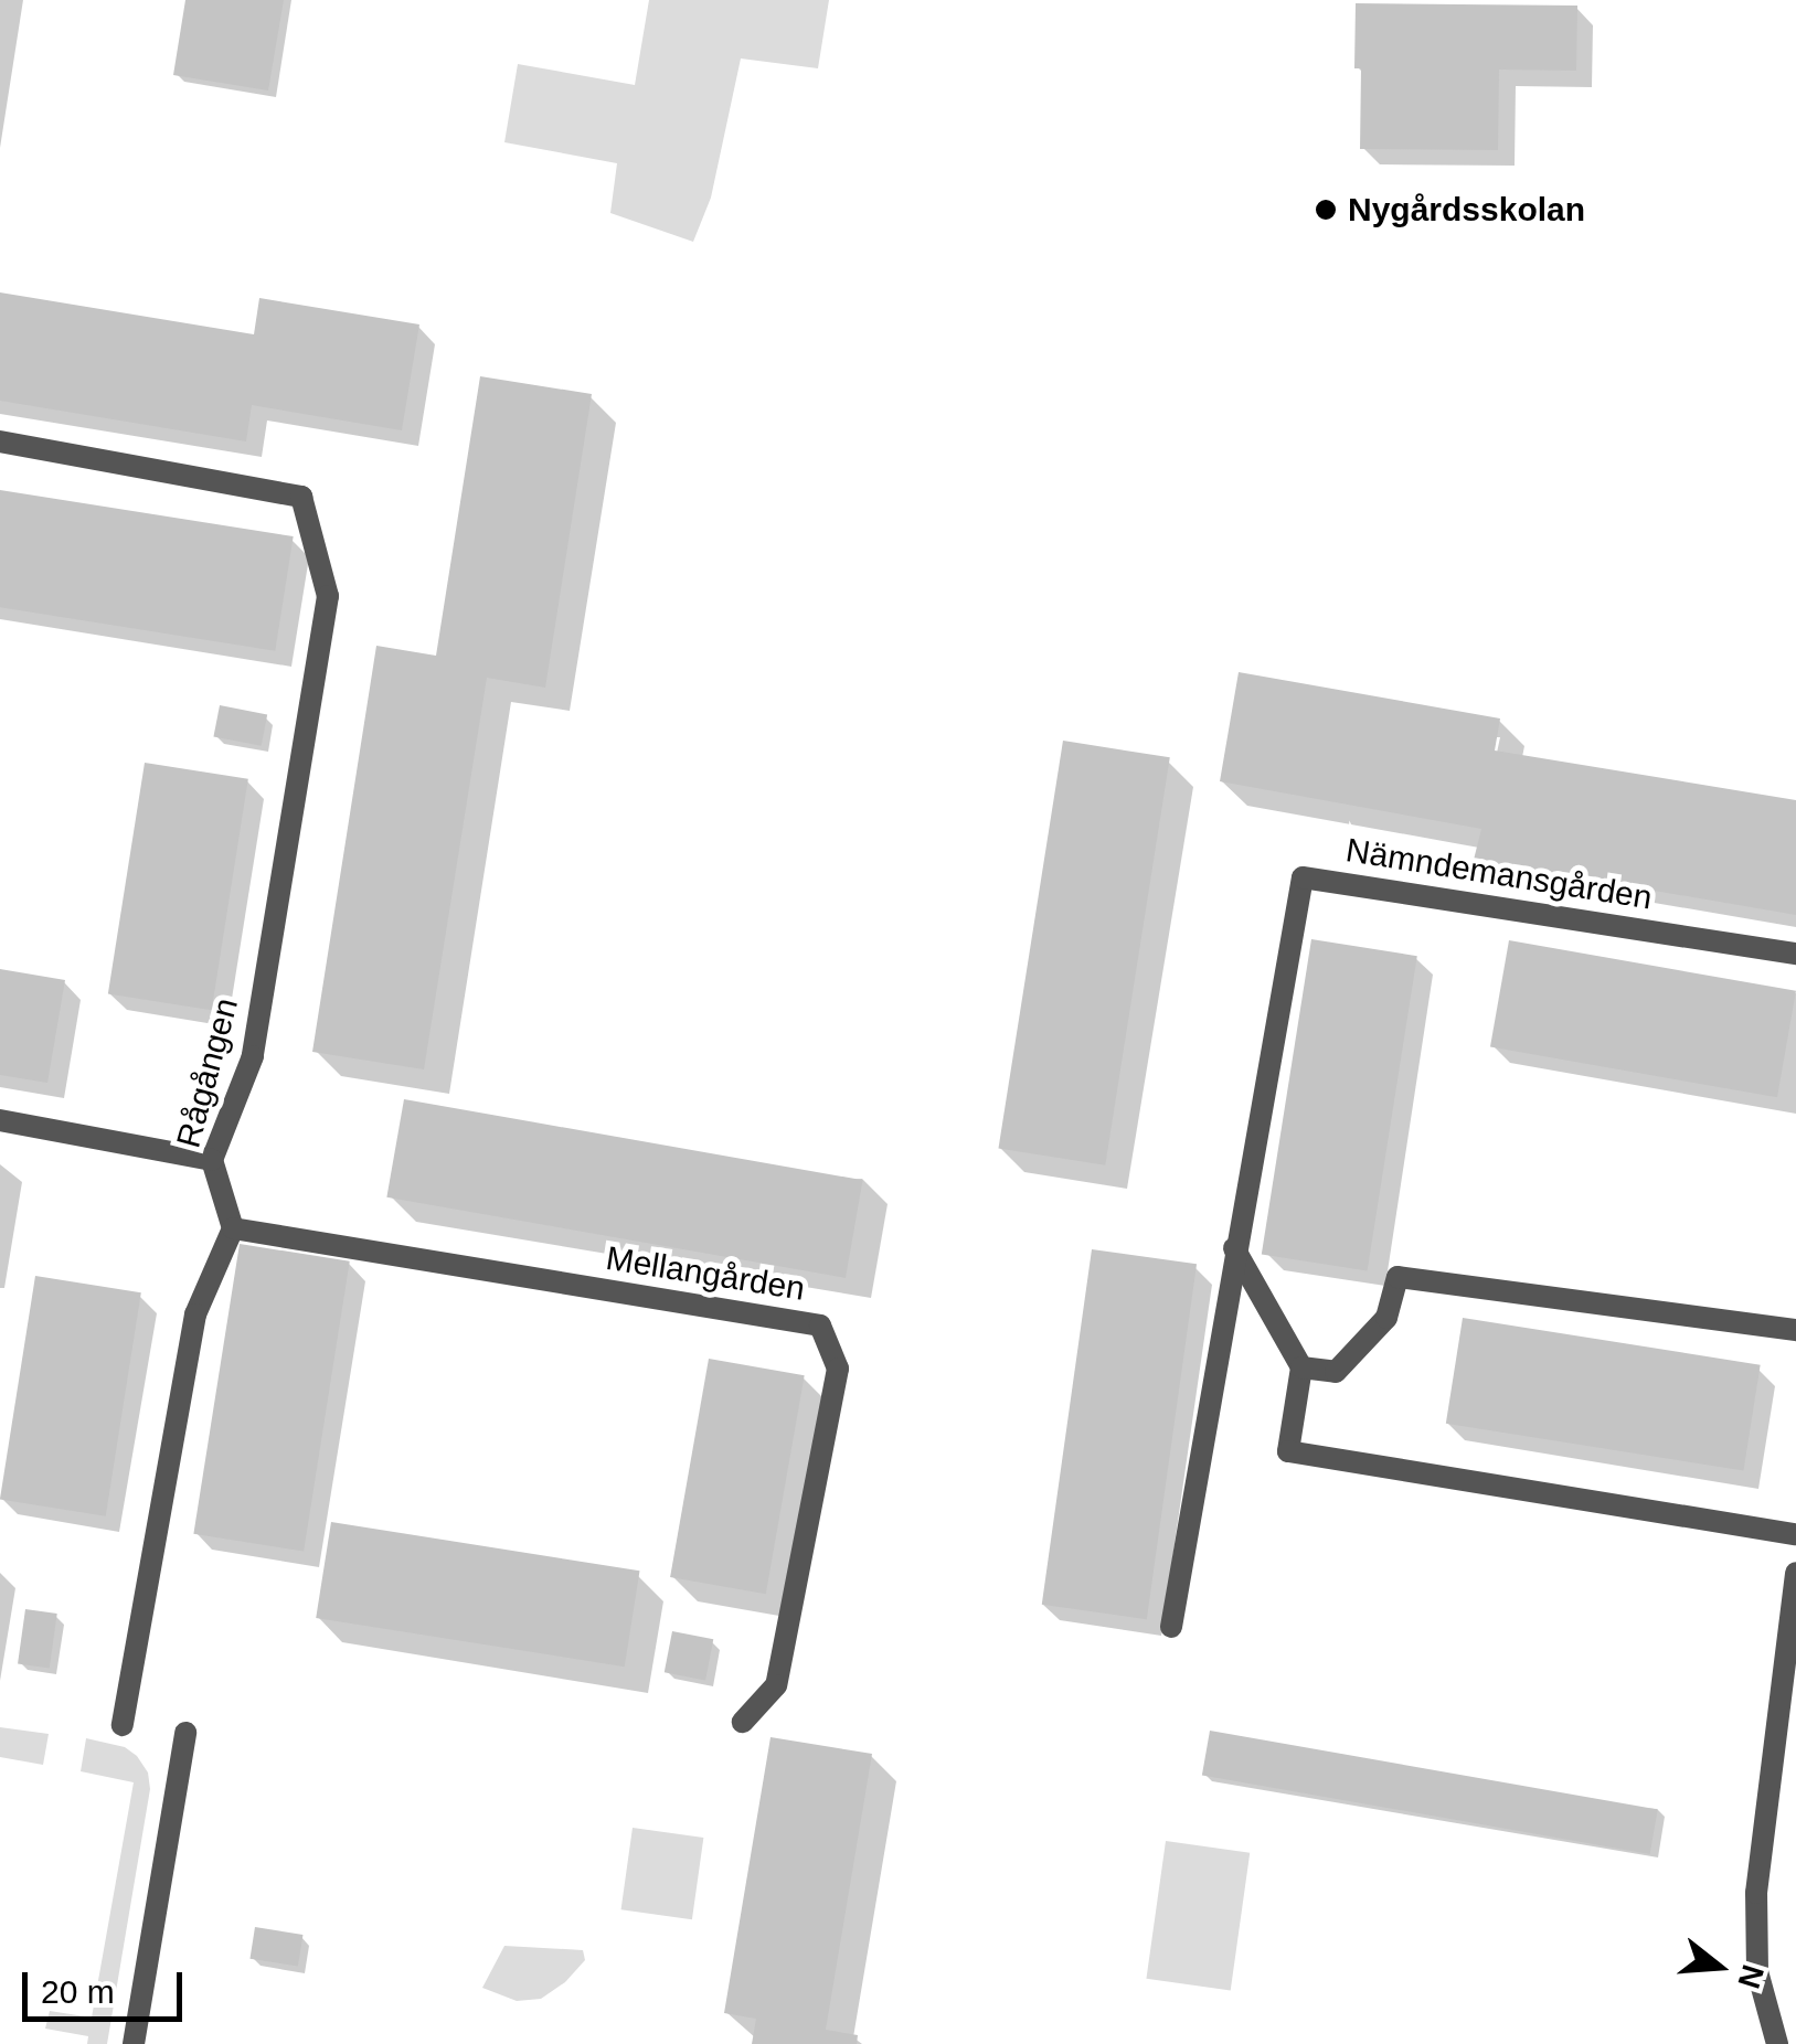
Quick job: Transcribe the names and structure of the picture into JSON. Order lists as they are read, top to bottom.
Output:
{
  "streets": {
    "street": ["Nämndemansgården", "Rågången", "Mellangården"]
  },
  "crossings": [
    ["Rågången", "Mellangården"]
  ],
  "places": ["Nygårdsskolan"],
  "scale_bar": "20 m",
  "north": "right"
}
